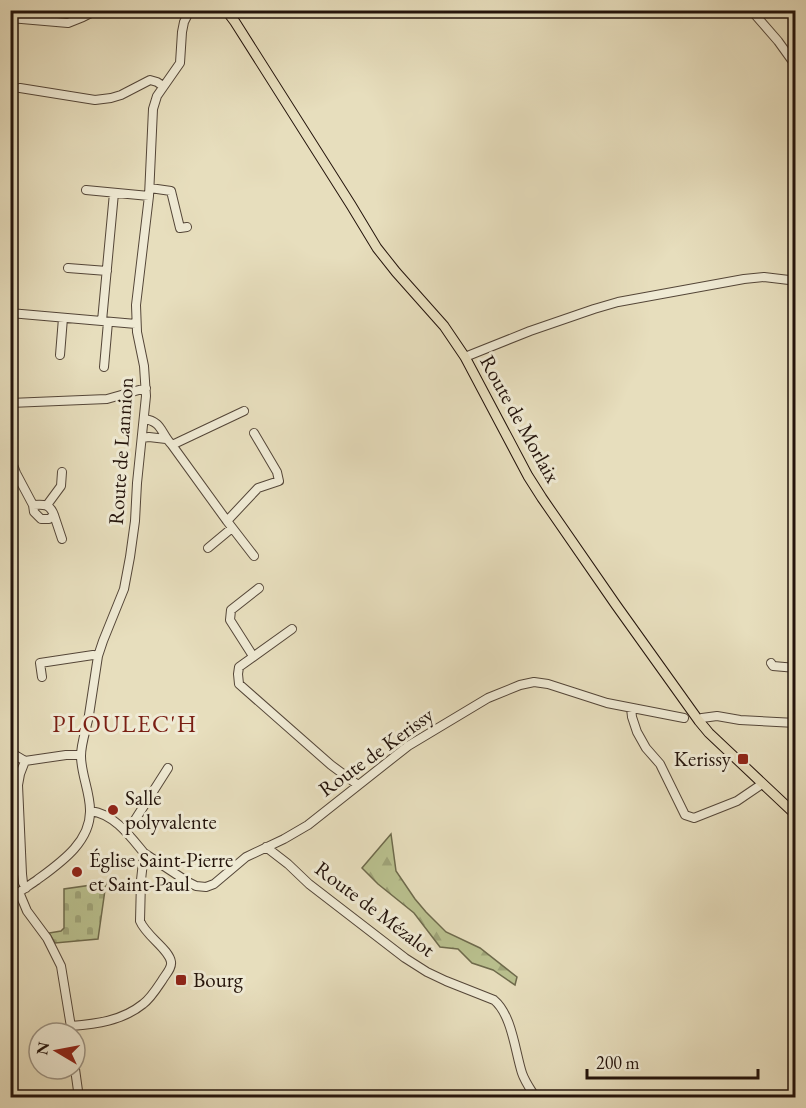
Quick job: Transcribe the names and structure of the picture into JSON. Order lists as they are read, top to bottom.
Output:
{
  "streets": {
    "main road": ["Route de Morlaix"],
    "street": ["Route de Lannion", "Route de Kerissy", "Route de Mézalot"]
  },
  "crossings": [
    ["Route de Lannion", "Route de Kerissy"],
    ["Route de Kerissy", "Route de Mézalot"]
  ],
  "districts": ["PLOULEC'H"],
  "places": {
    "transit": ["Kerissy", "Bourg"],
    "other": ["Salle polyvalente", "Église Saint-Pierre et Saint-Paul"]
  },
  "scale_bar": "200 m",
  "north": "left"
}
